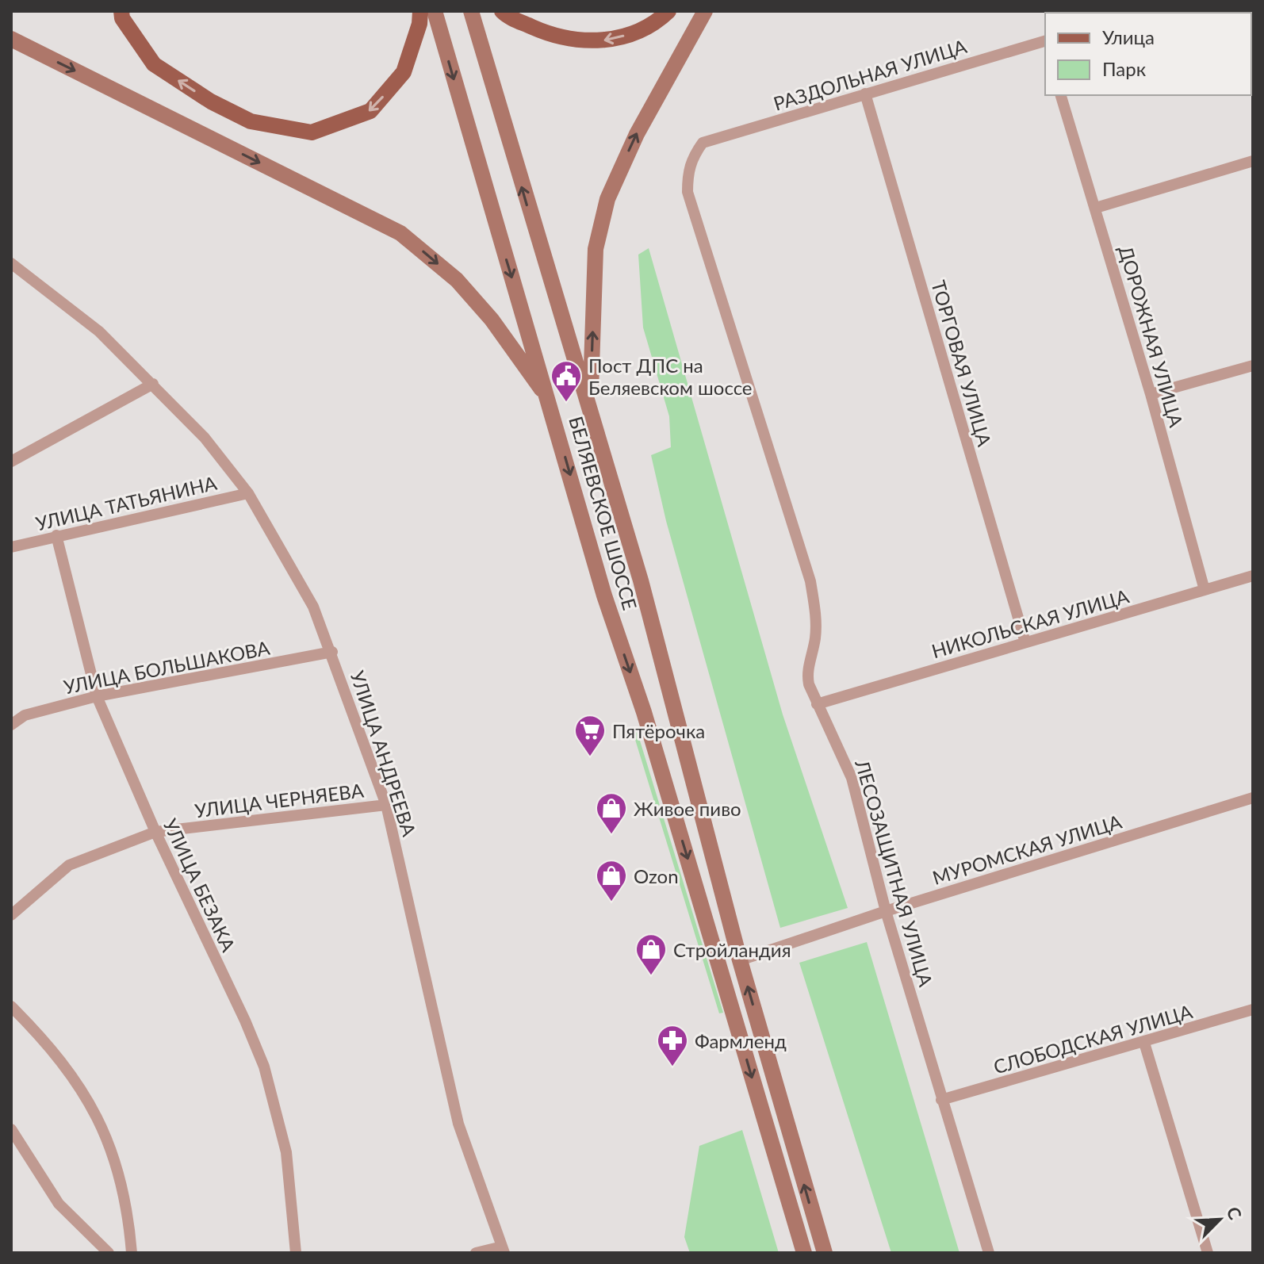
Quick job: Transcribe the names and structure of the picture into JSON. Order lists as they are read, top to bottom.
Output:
{
  "streets": {
    "main road": ["БЕЛЯЕВСКОЕ ШОССЕ"],
    "street": [
      "РАЗДОЛЬНАЯ УЛИЦА",
      "ДОРОЖНАЯ УЛИЦА",
      "ТОРГОВАЯ УЛИЦА",
      "УЛИЦА ТАТЬЯНИНА",
      "НИКОЛЬСКАЯ УЛИЦА",
      "УЛИЦА БОЛЬШАКОВА",
      "УЛИЦА АНДРЕЕВА",
      "УЛИЦА ЧЕРНЯЕВА",
      "МУРОМСКАЯ УЛИЦА",
      "ЛЕСОЗАЩИТНАЯ УЛИЦА",
      "УЛИЦА БЕЗАКА",
      "СЛОБОДСКАЯ УЛИЦА"
    ]
  },
  "crossings": [
    ["РАЗДОЛЬНАЯ УЛИЦА", "ТОРГОВАЯ УЛИЦА"],
    ["РАЗДОЛЬНАЯ УЛИЦА", "ЛЕСОЗАЩИТНАЯ УЛИЦА"],
    ["ДОРОЖНАЯ УЛИЦА", "НИКОЛЬСКАЯ УЛИЦА"],
    ["ТОРГОВАЯ УЛИЦА", "НИКОЛЬСКАЯ УЛИЦА"],
    ["УЛИЦА ТАТЬЯНИНА", "УЛИЦА АНДРЕЕВА"],
    ["УЛИЦА ТАТЬЯНИНА", "УЛИЦА БЕЗАКА"],
    ["БЕЛЯЕВСКОЕ ШОССЕ", "МУРОМСКАЯ УЛИЦА"],
    ["НИКОЛЬСКАЯ УЛИЦА", "ЛЕСОЗАЩИТНАЯ УЛИЦА"],
    ["УЛИЦА БОЛЬШАКОВА", "УЛИЦА АНДРЕЕВА"],
    ["УЛИЦА БОЛЬШАКОВА", "УЛИЦА БЕЗАКА"],
    ["УЛИЦА АНДРЕЕВА", "УЛИЦА ЧЕРНЯЕВА"],
    ["УЛИЦА ЧЕРНЯЕВА", "УЛИЦА БЕЗАКА"],
    ["МУРОМСКАЯ УЛИЦА", "ЛЕСОЗАЩИТНАЯ УЛИЦА"],
    ["ЛЕСОЗАЩИТНАЯ УЛИЦА", "СЛОБОДСКАЯ УЛИЦА"]
  ],
  "places": {
    "public building": ["Пост ДПС на Беляевском шоссе"],
    "supermarket": ["Пятёрочка"],
    "shop": ["Живое пиво", "Ozon", "Стройландия"],
    "pharmacy": ["Фармленд"]
  },
  "legend": ["Улица", "Парк"],
  "north": "top right"
}
